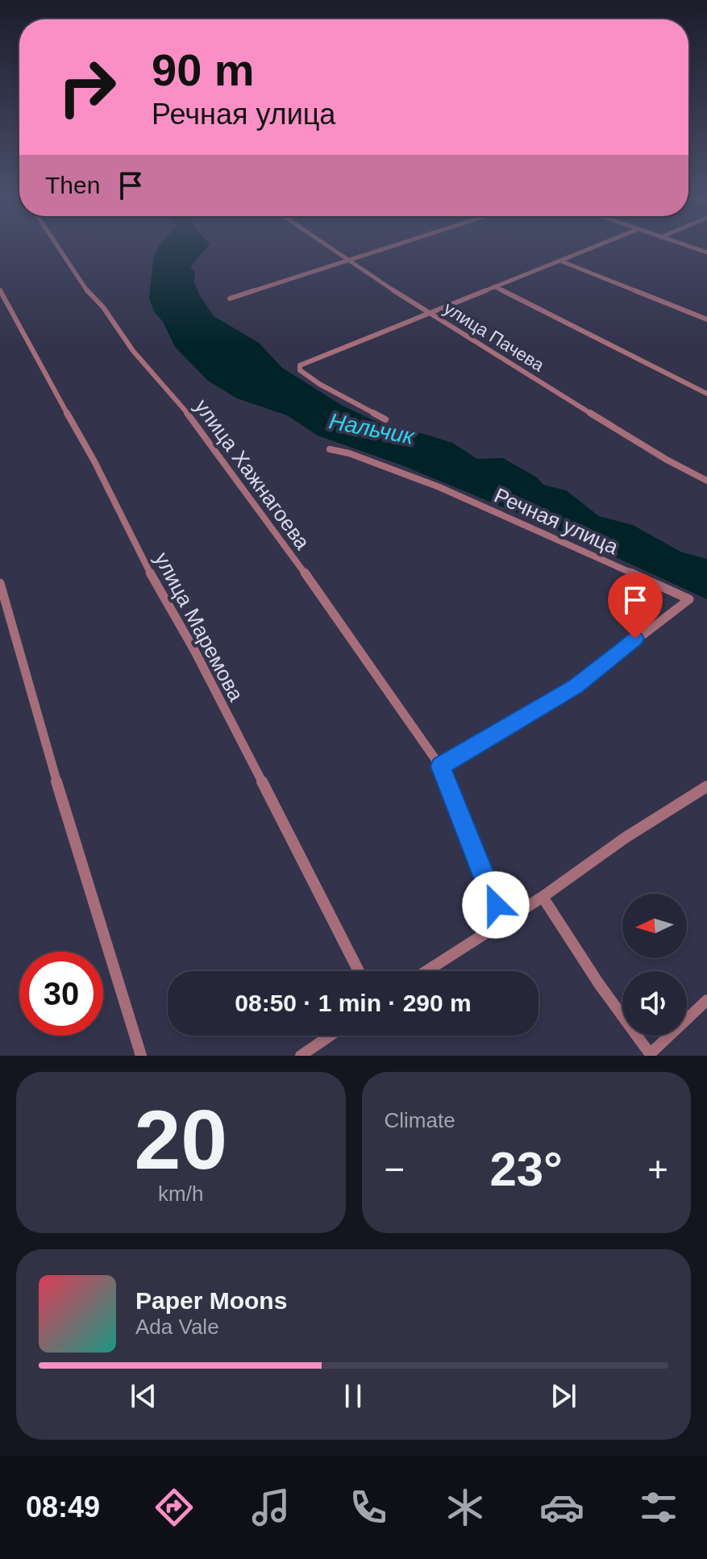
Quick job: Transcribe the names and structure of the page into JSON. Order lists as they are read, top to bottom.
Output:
{
  "streets": {
    "street": [
      "улица Пачева",
      "улица Хажнагоева",
      "Речная улица",
      "улица Маремова"
    ]
  },
  "crossings": [
    ["улица Хажнагоева", "Речная улица"]
  ],
  "water": ["Нальчик"],
  "north": "left",
  "page": {
    "turn": ["90 m", "Речная улица"],
    "then": "Then",
    "limit": "30",
    "trip": "08:50 · 1 min · 290 m",
    "tile": [
      ["20", "km/h"],
      "Climate"
    ],
    "heat": ["−", "23°", "+"],
    "song": ["Paper Moons", "Ada Vale"],
    "tabs": "08:49"
  }
}
